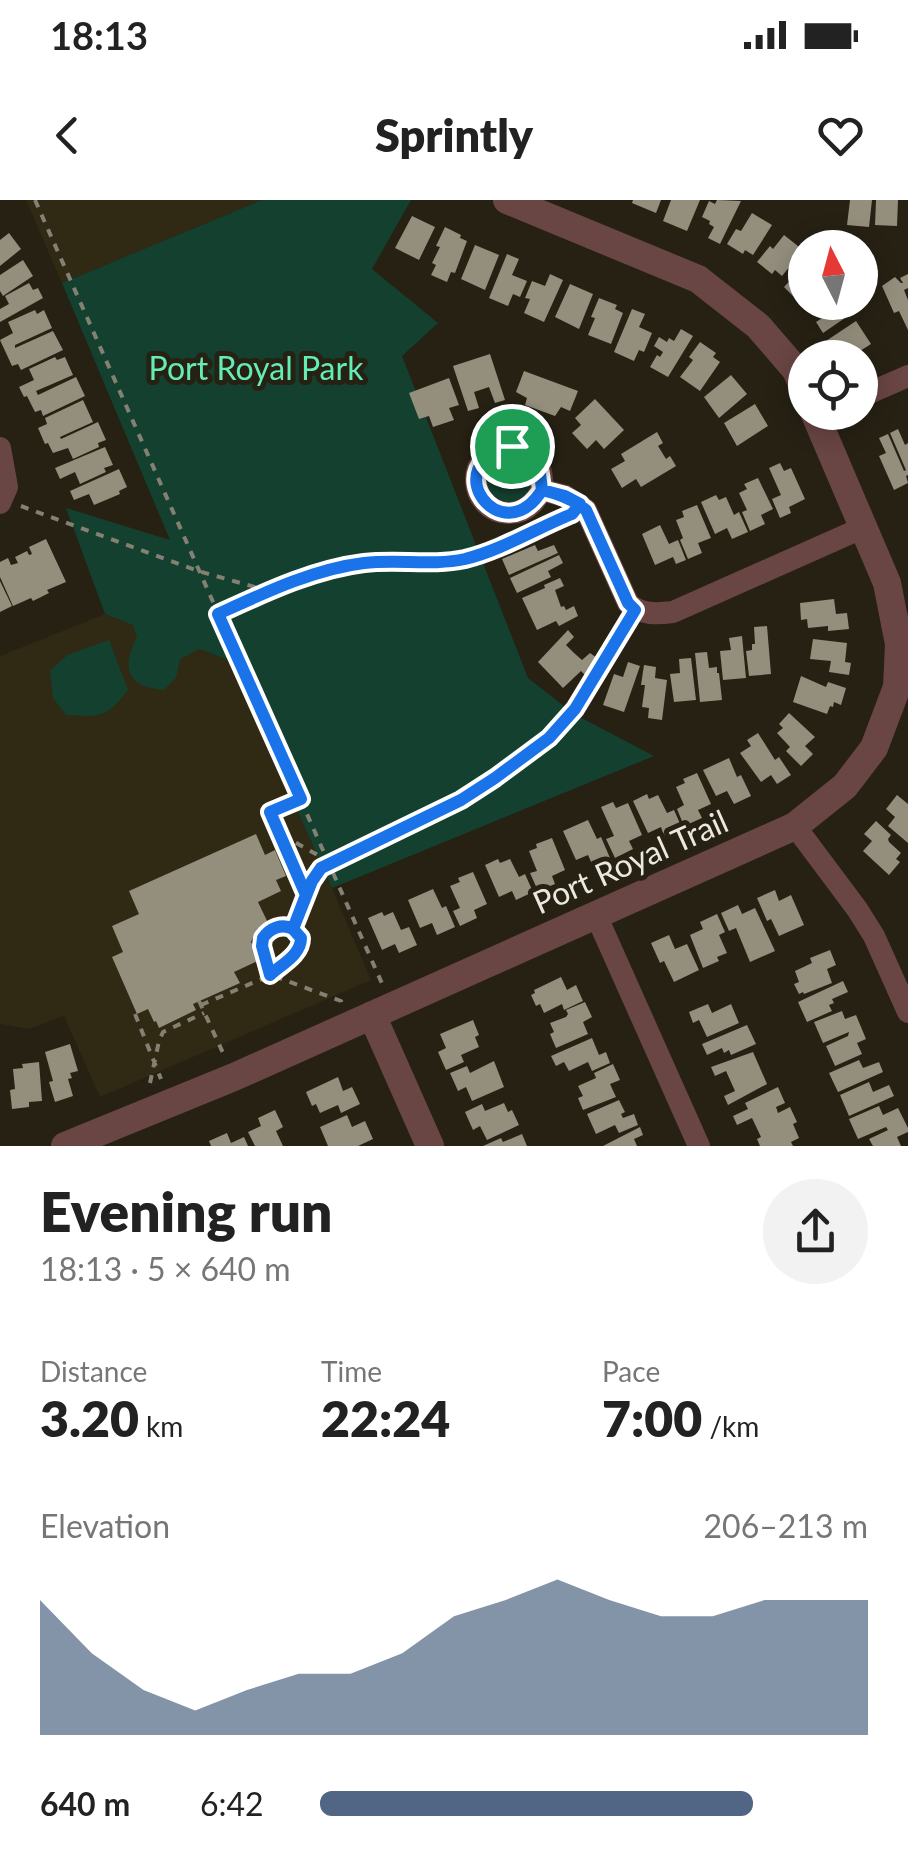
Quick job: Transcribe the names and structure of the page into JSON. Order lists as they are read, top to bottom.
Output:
{
  "streets": {
    "street": ["Port Royal Trail"]
  },
  "parks": ["Port Royal Park"],
  "north": "top",
  "page": {
    "status": "18:13",
    "header": "Sprintly",
    "heading": ["Evening run", "18:13 · 5 × 640 m"],
    "stats": [
      ["Distance", "3.20 km"],
      ["Time", "22:24"],
      ["Pace", "7:00 /km"]
    ],
    "chart": ["Elevation", "206–213 m"],
    "list": [
      {
        "name": "640 m",
        "note": "6:42"
      }
    ]
  }
}
